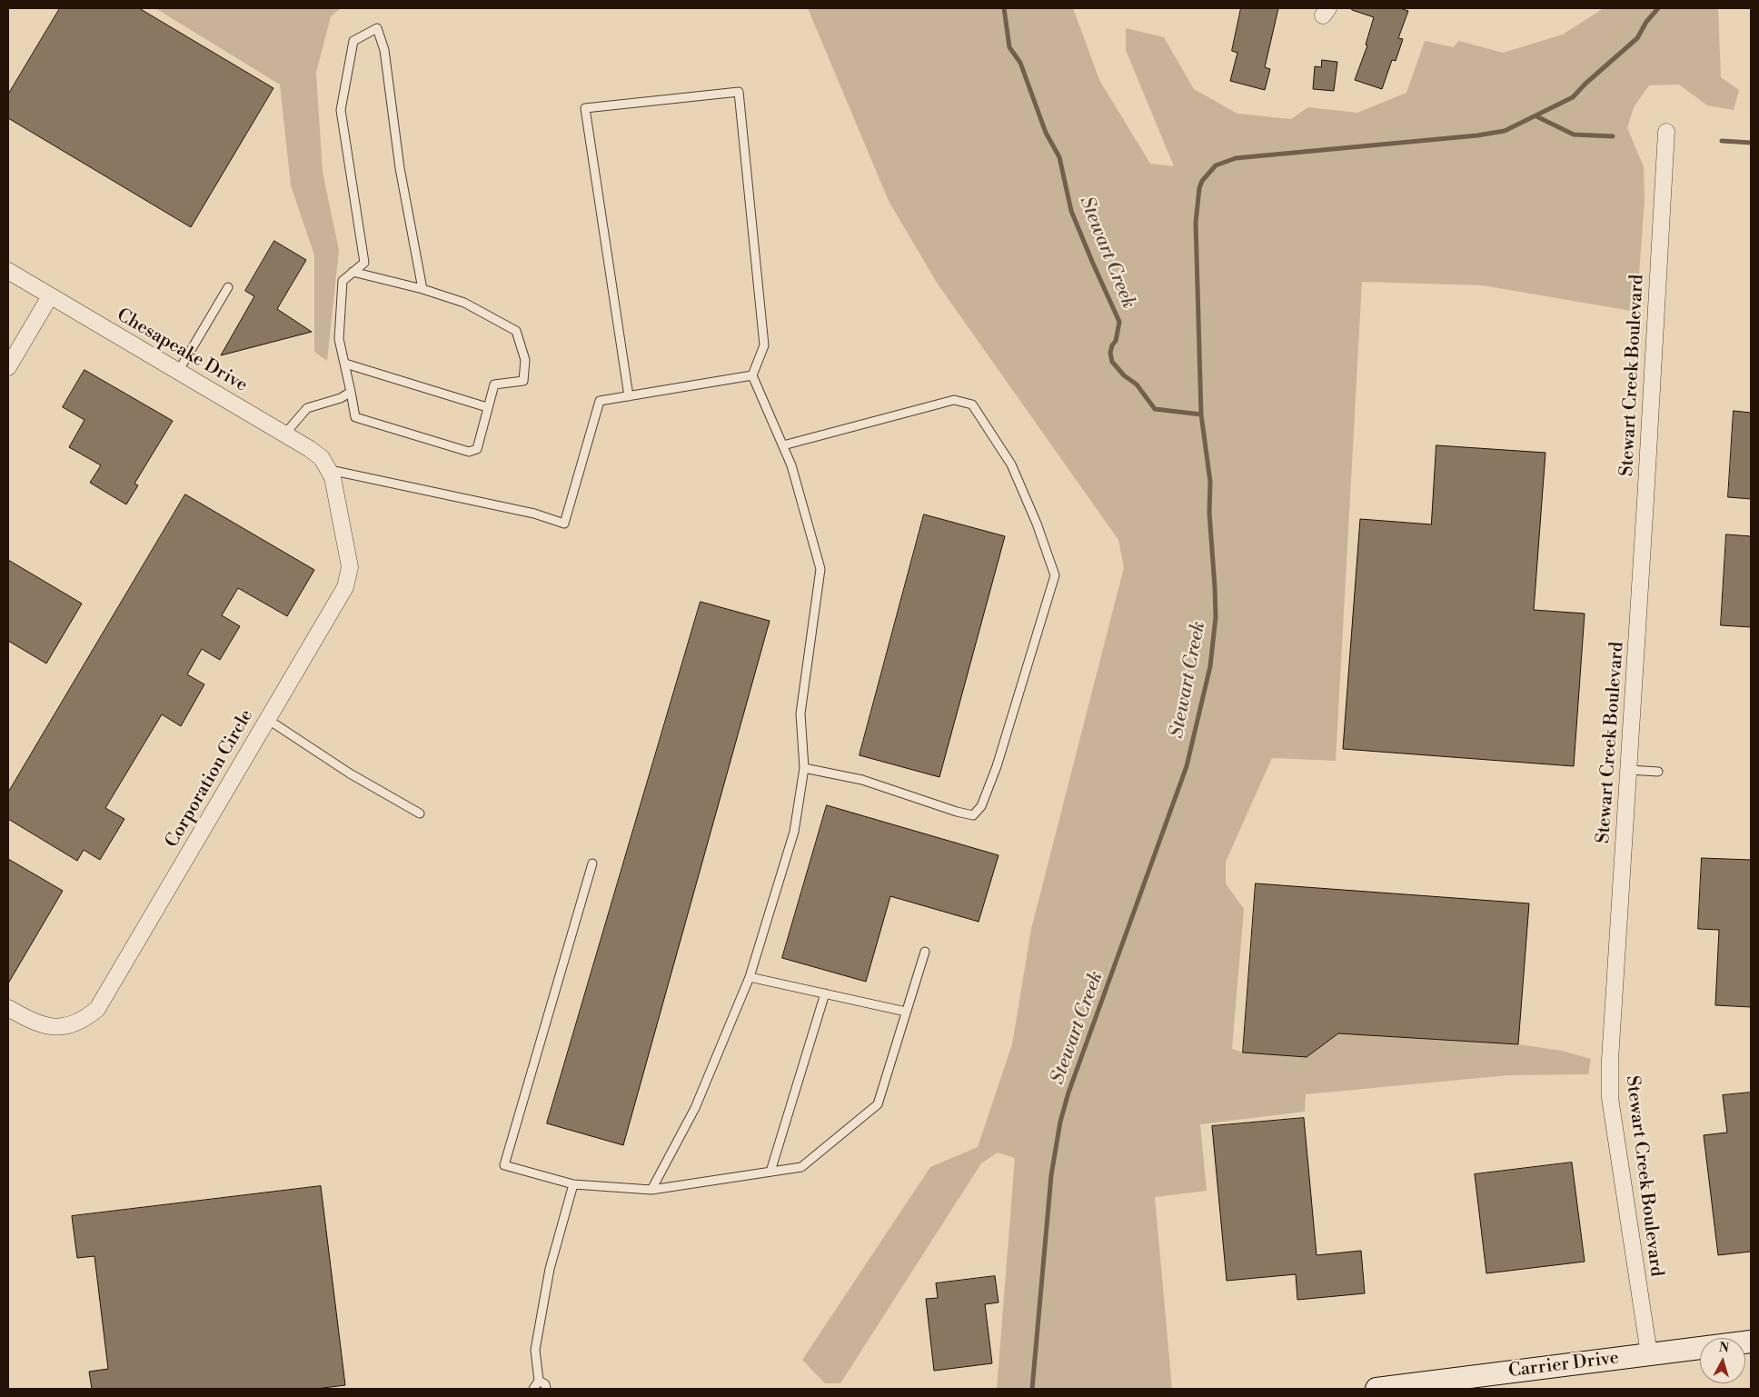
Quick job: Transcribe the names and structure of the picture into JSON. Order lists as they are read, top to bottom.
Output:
{
  "streets": {
    "street": [
      "Chesapeake Drive",
      "Stewart Creek Boulevard",
      "Corporation Circle",
      "Carrier Drive"
    ]
  },
  "crossings": [
    ["Chesapeake Drive", "Corporation Circle"],
    ["Stewart Creek Boulevard", "Carrier Drive"]
  ],
  "water": ["Stewart Creek"],
  "north": "top"
}
